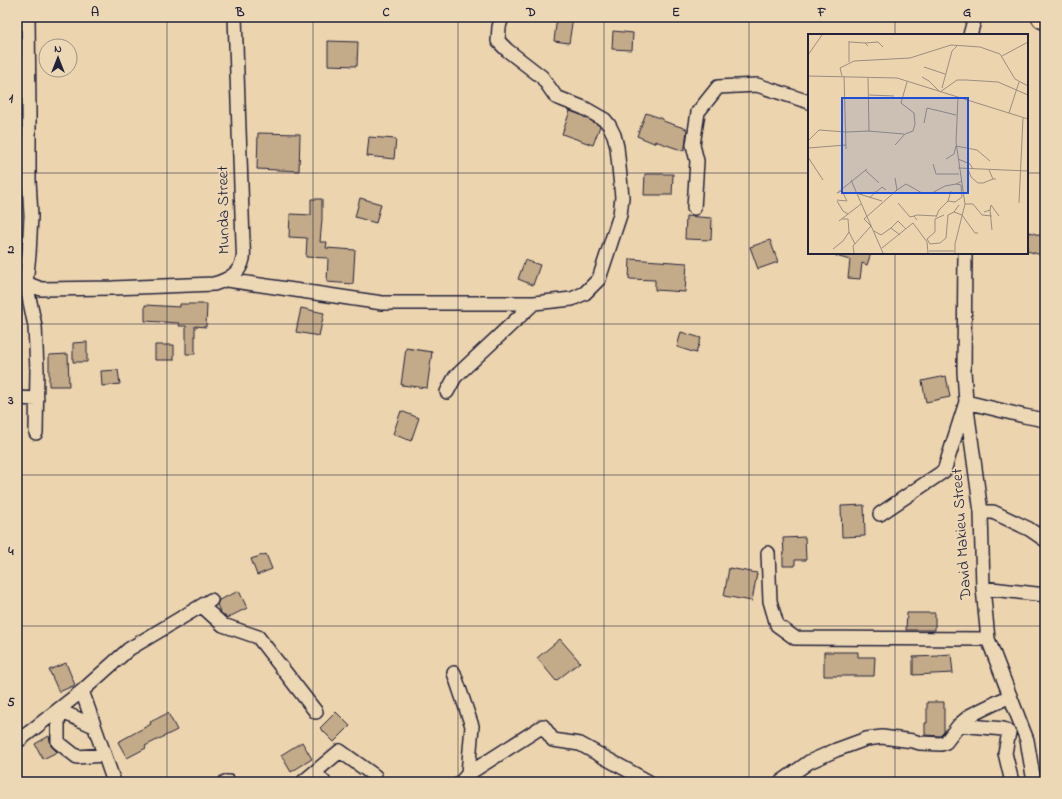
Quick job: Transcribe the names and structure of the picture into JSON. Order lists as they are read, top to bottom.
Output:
{
  "streets": {
    "street": ["Munda Street", "David Makieu Street"]
  },
  "north": "top",
  "grid": {
    "columns": [
      "A",
      "B",
      "C",
      "D",
      "E",
      "F",
      "G"
    ],
    "rows": [
      "1",
      "2",
      "3",
      "4",
      "5"
    ]
  }
}
